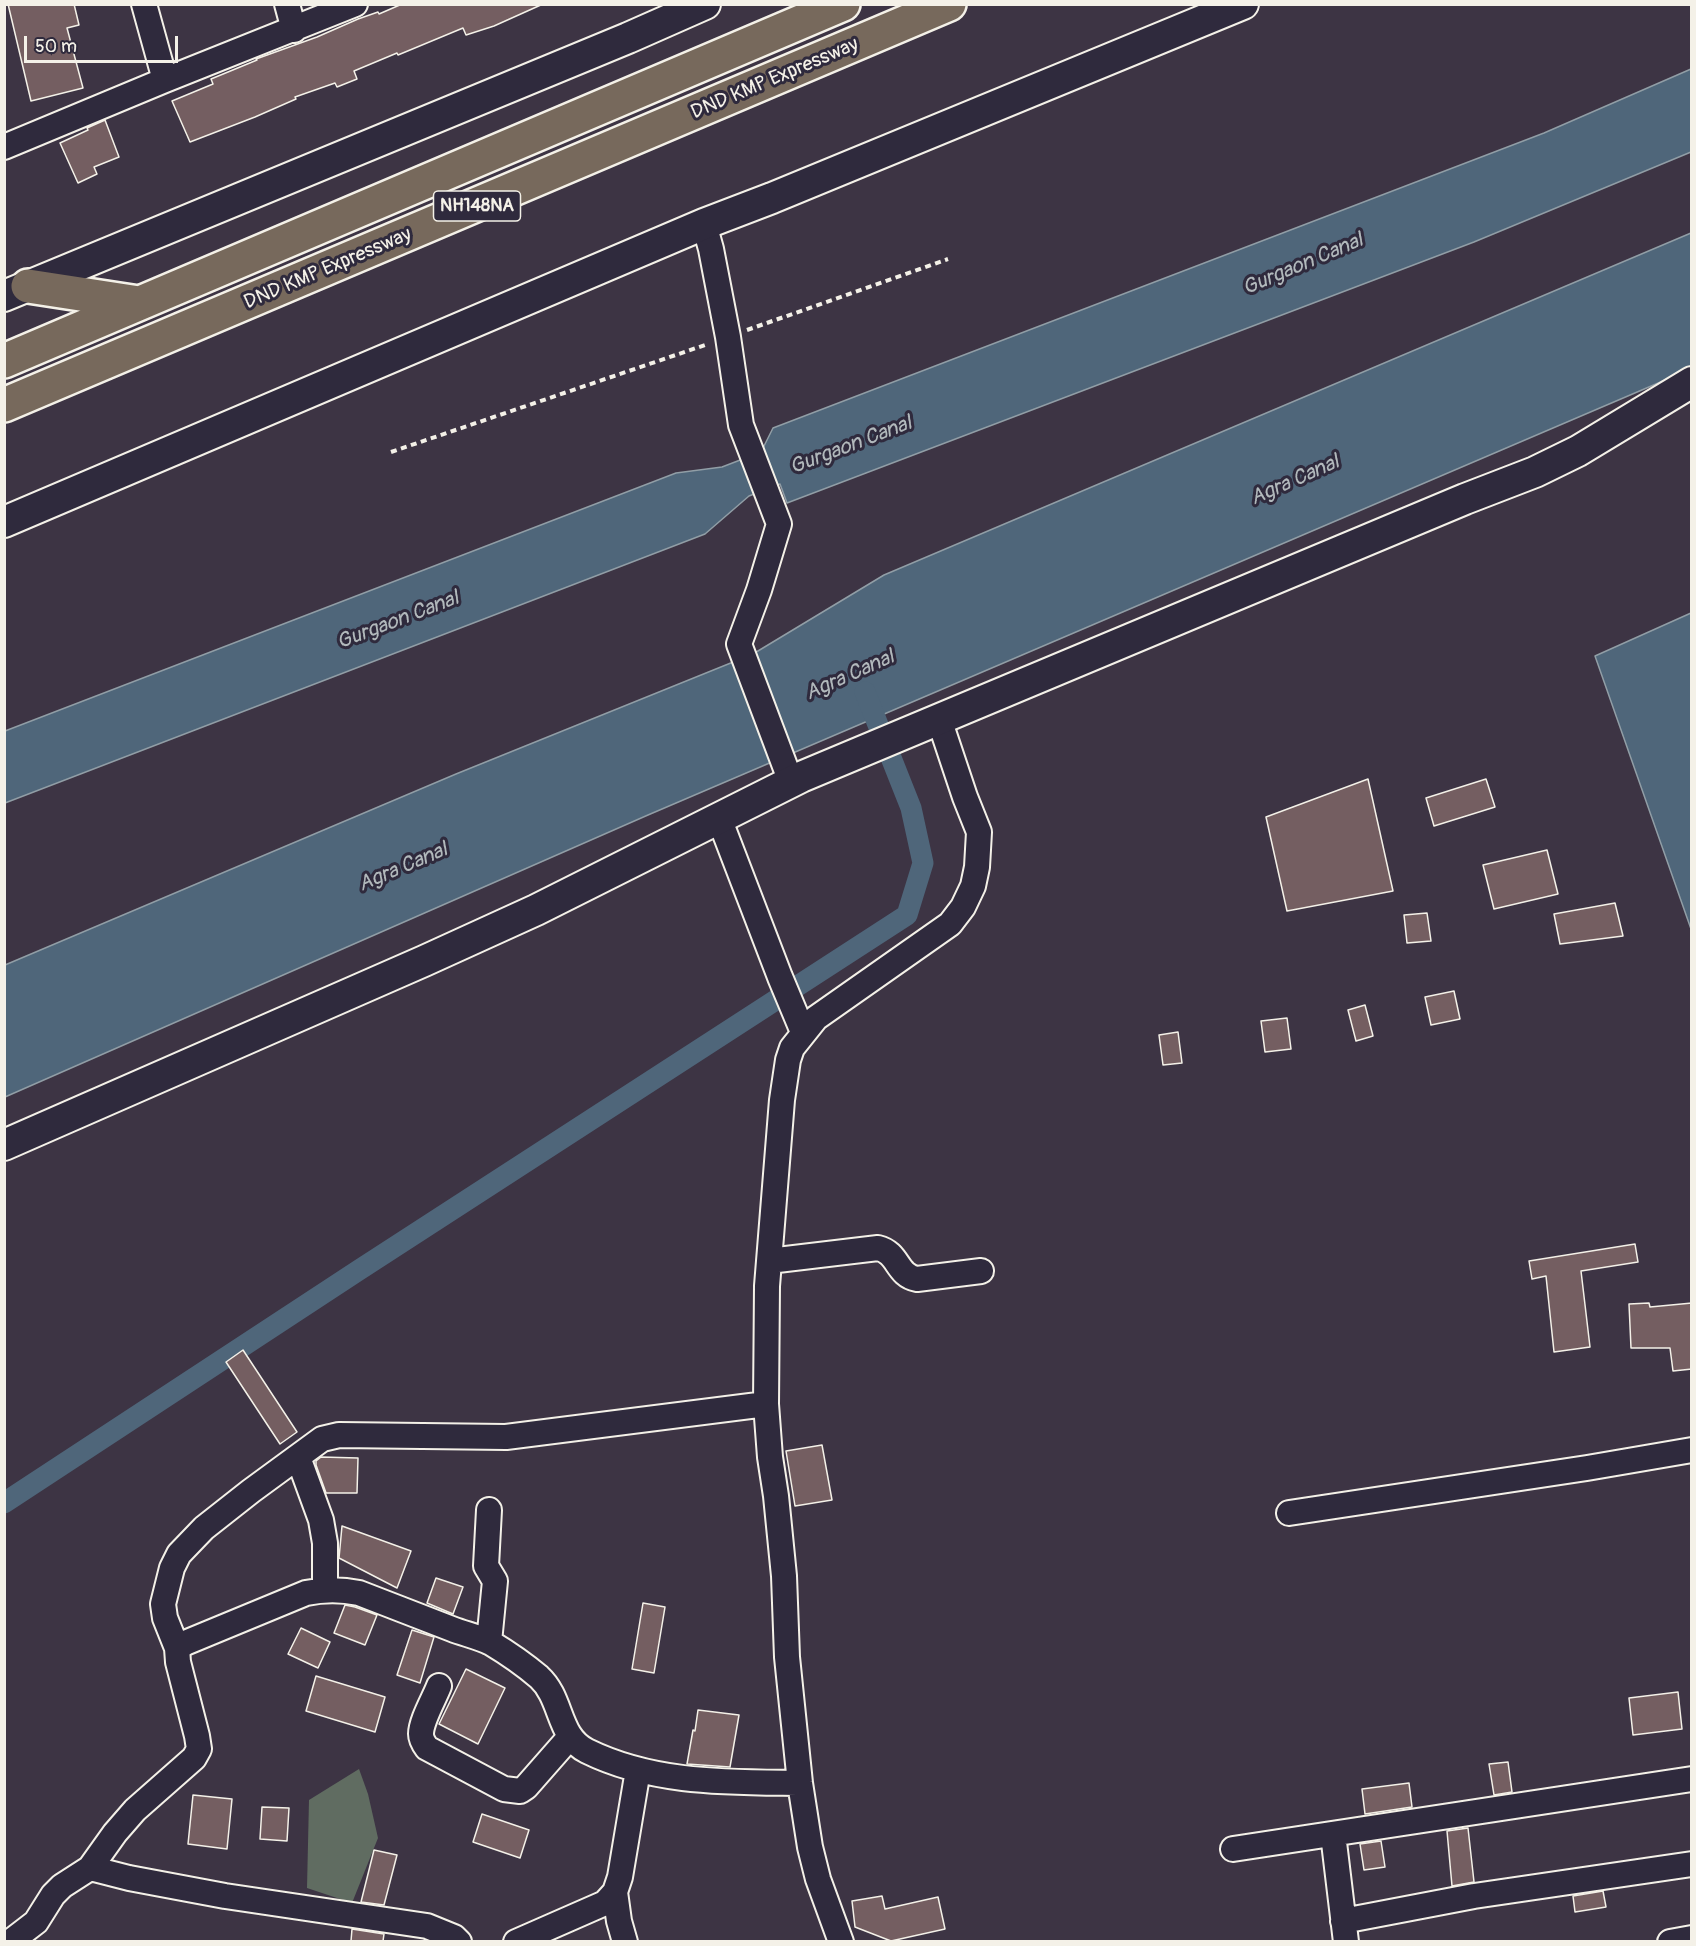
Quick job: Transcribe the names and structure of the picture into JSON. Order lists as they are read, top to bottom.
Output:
{
  "streets": {
    "highway": ["DND KMP Expressway", "NH148NA"]
  },
  "water": ["Gurgaon Canal", "Agra Canal"],
  "scale_bar": "50 m"
}
